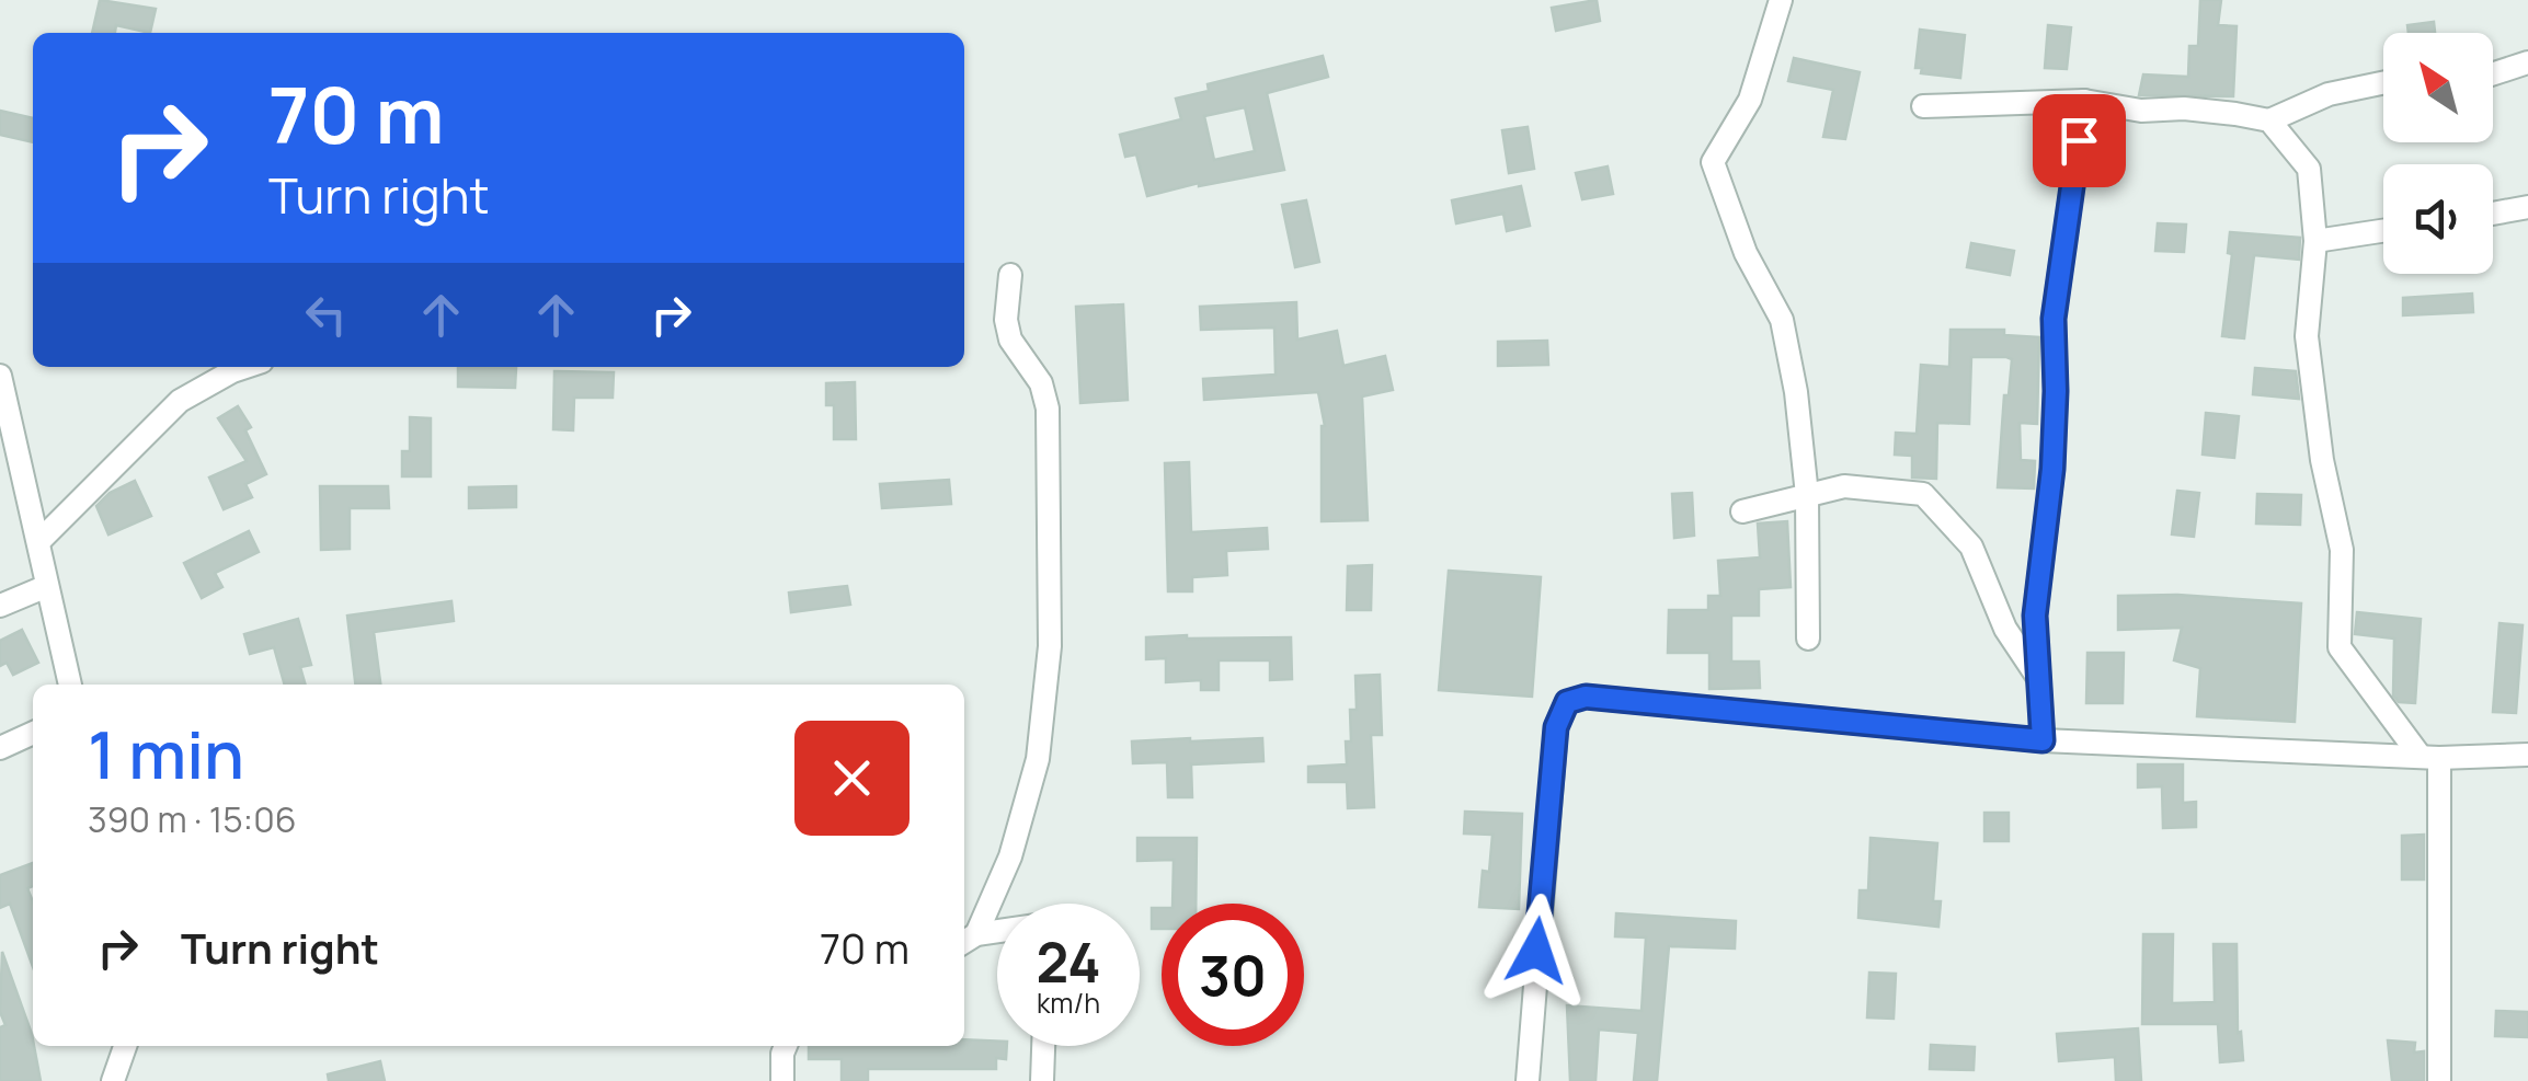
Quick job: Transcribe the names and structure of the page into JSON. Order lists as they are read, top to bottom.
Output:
{
  "north": "top left",
  "page": {
    "turn": ["70 m", "Turn right"],
    "heading": ["1 min", "390 m · 15:06"],
    "list": [
      {
        "name": "Turn right",
        "value": "70 m"
      }
    ],
    "speed": "24 km/h",
    "limit": "30"
  }
}
